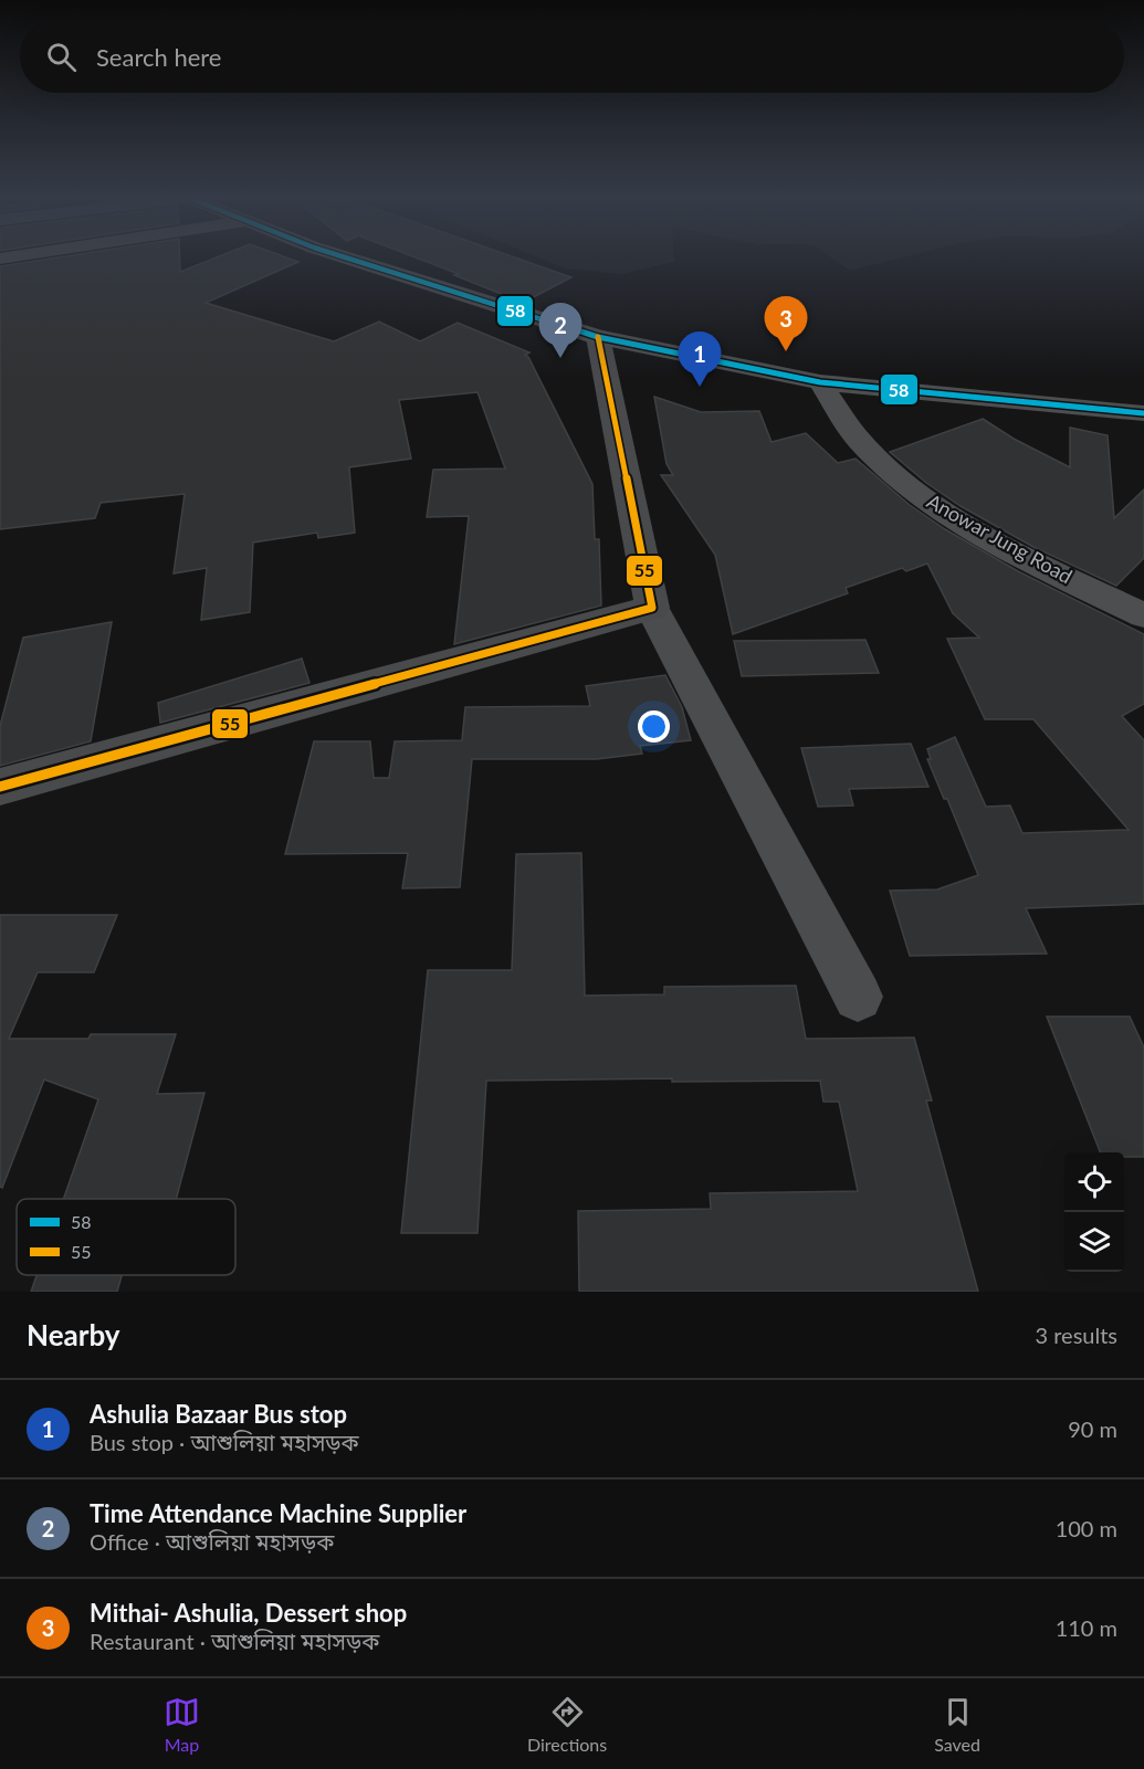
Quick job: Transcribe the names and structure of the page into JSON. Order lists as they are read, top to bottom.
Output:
{
  "streets": {
    "highway": ["Anowar Jung Road"]
  },
  "lines": ["transit line 58", "transit line 55"],
  "legend": ["58", "55"],
  "page": {
    "search": "Search here",
    "pins": ["3", "2", "1"],
    "heading": ["Nearby", "3 results"],
    "list": [
      {
        "mark": "1",
        "name": "Ashulia Bazaar Bus stop",
        "note": "Bus stop · আশুলিয়া মহাসড়ক",
        "value": "90 m"
      },
      {
        "mark": "2",
        "name": "Time Attendance Machine Supplier",
        "note": "Office · আশুলিয়া মহাসড়ক",
        "value": "100 m"
      },
      {
        "mark": "3",
        "name": "Mithai- Ashulia, Dessert shop",
        "note": "Restaurant · আশুলিয়া মহাসড়ক",
        "value": "110 m"
      }
    ],
    "nav": ["Map", "Directions", "Saved"]
  }
}
